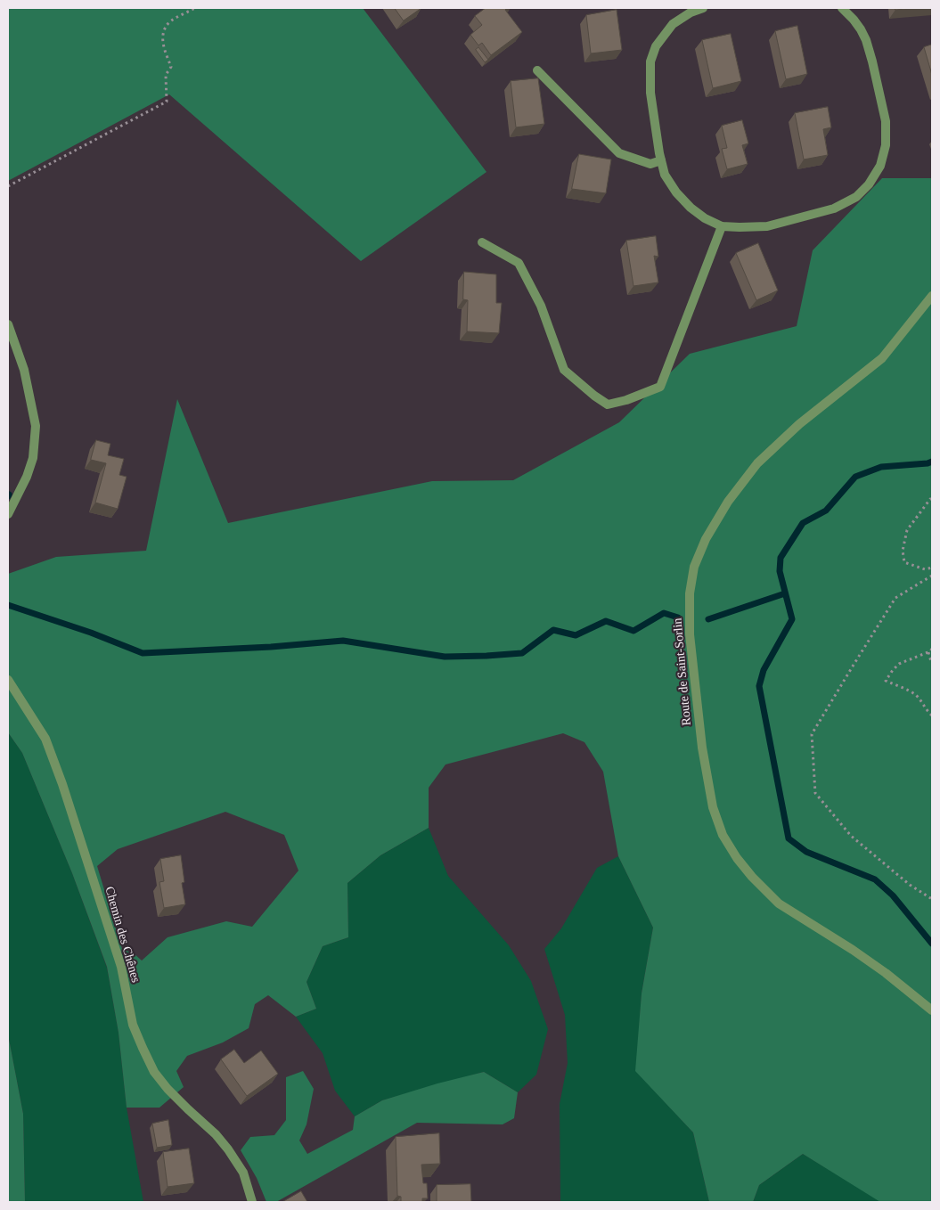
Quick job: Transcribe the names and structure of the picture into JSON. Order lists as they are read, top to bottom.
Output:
{
  "streets": {
    "street": ["Route de Saint-Sorlin", "Chemin des Chênes"]
  }
}
